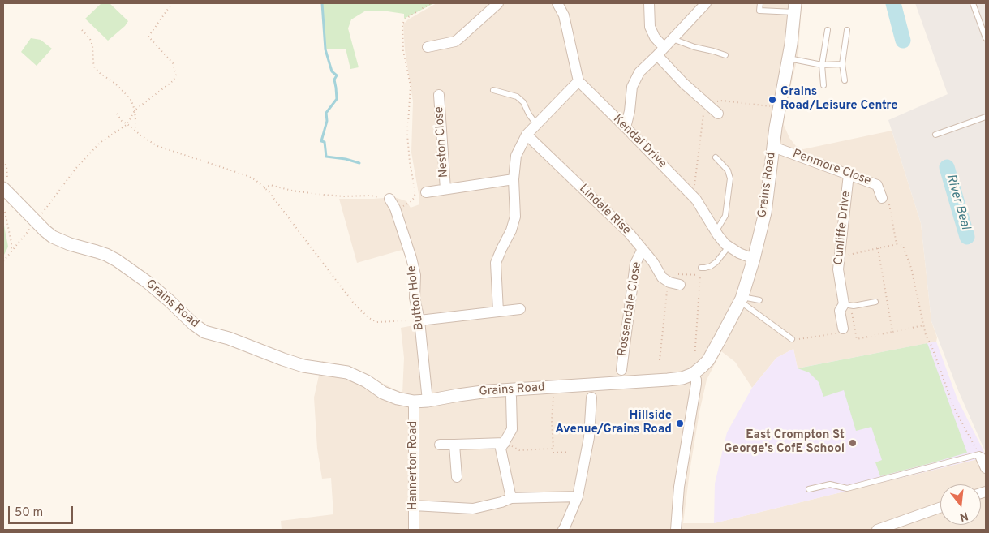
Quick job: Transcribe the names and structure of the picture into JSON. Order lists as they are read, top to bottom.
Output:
{
  "streets": {
    "street": [
      "Neston Close",
      "Kendal Drive",
      "Penmore Close",
      "Grains Road",
      "Lindale Rise",
      "Cunliffe Drive",
      "Button Hole",
      "Rossendale Close",
      "Hannerton Road"
    ]
  },
  "crossings": [
    ["Kendal Drive", "Grains Road"],
    ["Penmore Close", "Grains Road"],
    ["Penmore Close", "Cunliffe Drive"],
    ["Grains Road", "Button Hole"],
    ["Grains Road", "Hannerton Road"],
    ["Lindale Rise", "Rossendale Close"]
  ],
  "water": ["River Beal"],
  "places": ["Grains Road/Leisure Centre", "Hillside Avenue/Grains Road", "East Crompton St George's CofE School"],
  "scale_bar": "50 m",
  "north": "bottom"
}
